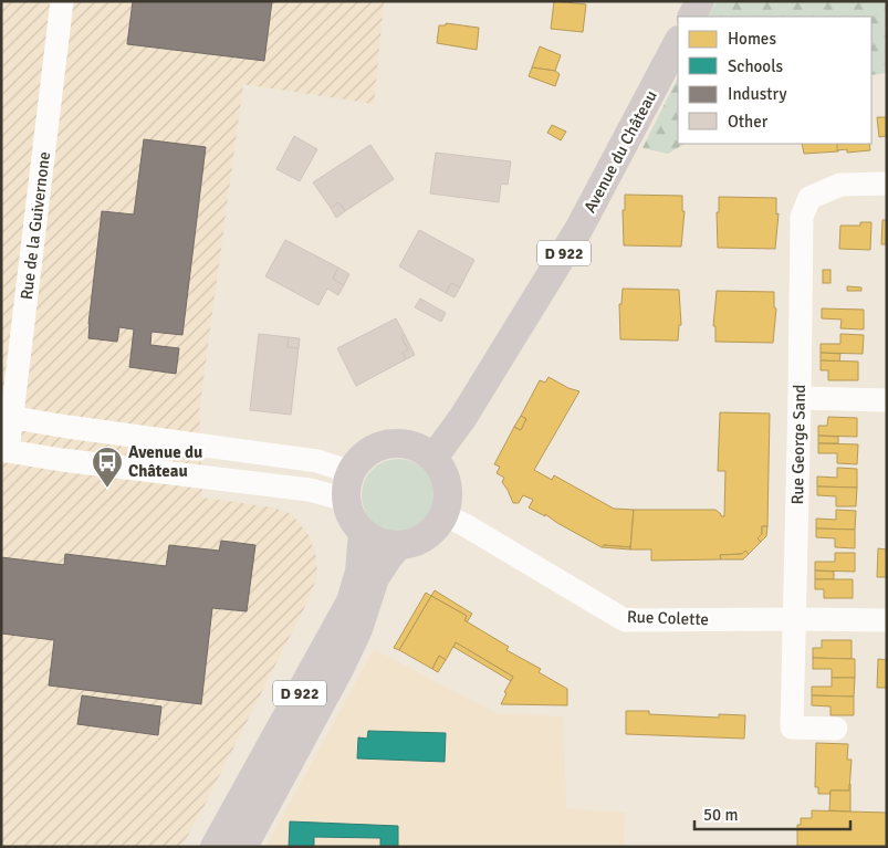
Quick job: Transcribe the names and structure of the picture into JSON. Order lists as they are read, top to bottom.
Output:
{
  "streets": {
    "main road": ["Avenue du Château", "D 922"],
    "street": ["Rue de la Guivernone", "Rue George Sand", "Rue Colette"]
  },
  "crossings": [
    ["Avenue du Château", "D 922"],
    ["Avenue du Château", "Rue Colette"],
    ["D 922", "Rue Colette"],
    ["Rue George Sand", "Rue Colette"]
  ],
  "places": {
    "bus stop": ["Avenue du Château"]
  },
  "legend": [
    "Homes",
    "Schools",
    "Industry",
    "Other"
  ],
  "scale_bar": "50 m"
}
